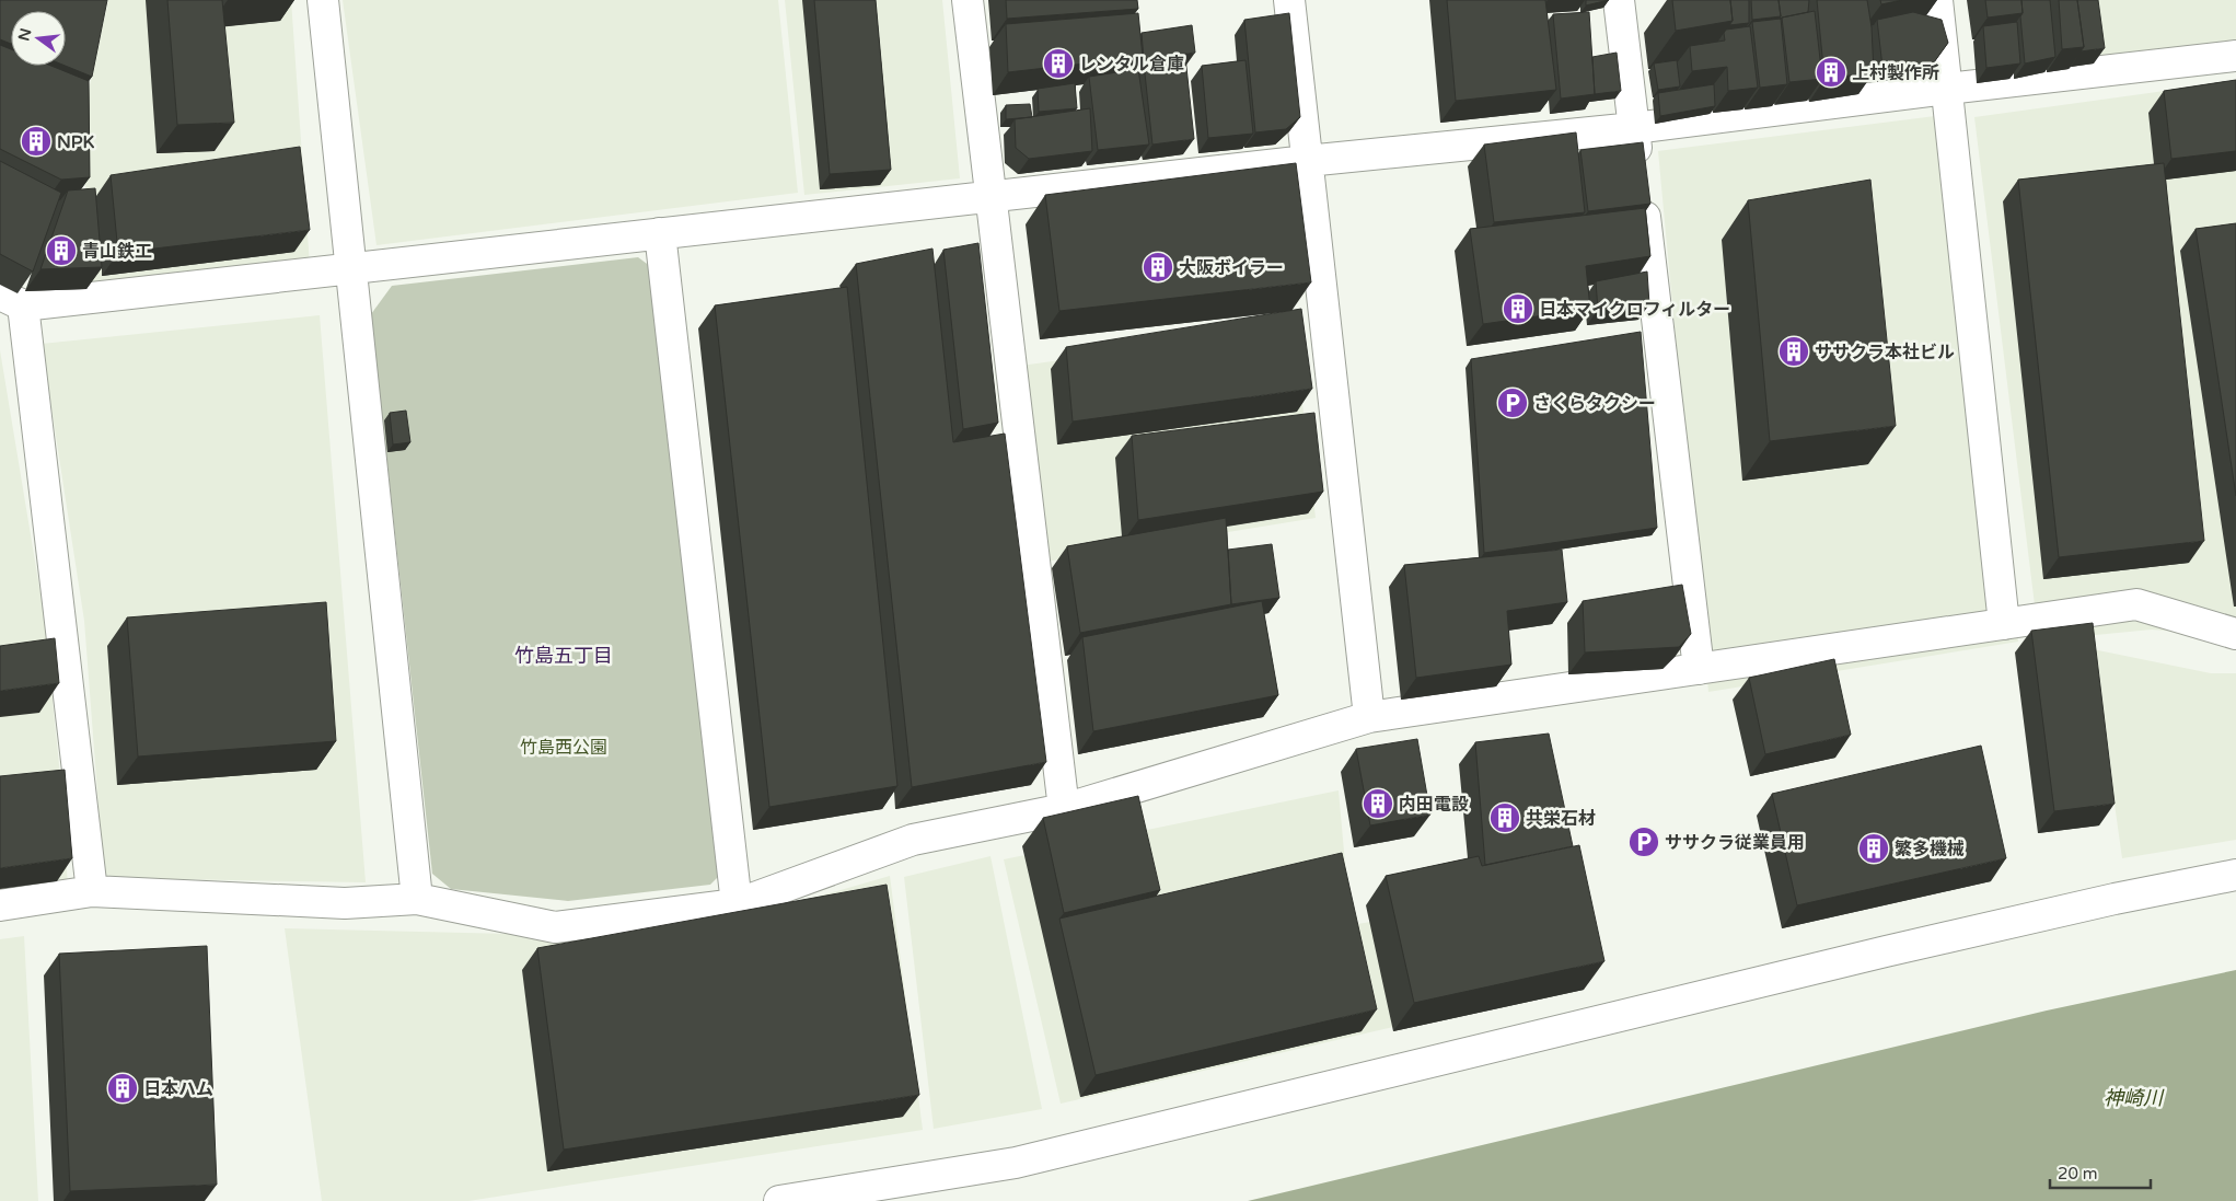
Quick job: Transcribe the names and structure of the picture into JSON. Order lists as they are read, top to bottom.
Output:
{
  "districts": ["竹島五丁目"],
  "water": ["神崎川"],
  "parks": ["竹島西公園"],
  "places": {
    "building": [
      "レンタル倉庫",
      "上村製作所",
      "NPK",
      "青山鉄工",
      "大阪ボイラー",
      "日本マイクロフィルター",
      "ササクラ本社ビル",
      "内田電設",
      "共栄石材",
      "繁多機械",
      "日本ハム"
    ],
    "parking": ["さくらタクシー", "ササクラ従業員用"]
  },
  "scale_bar": "20 m",
  "north": "left"
}
